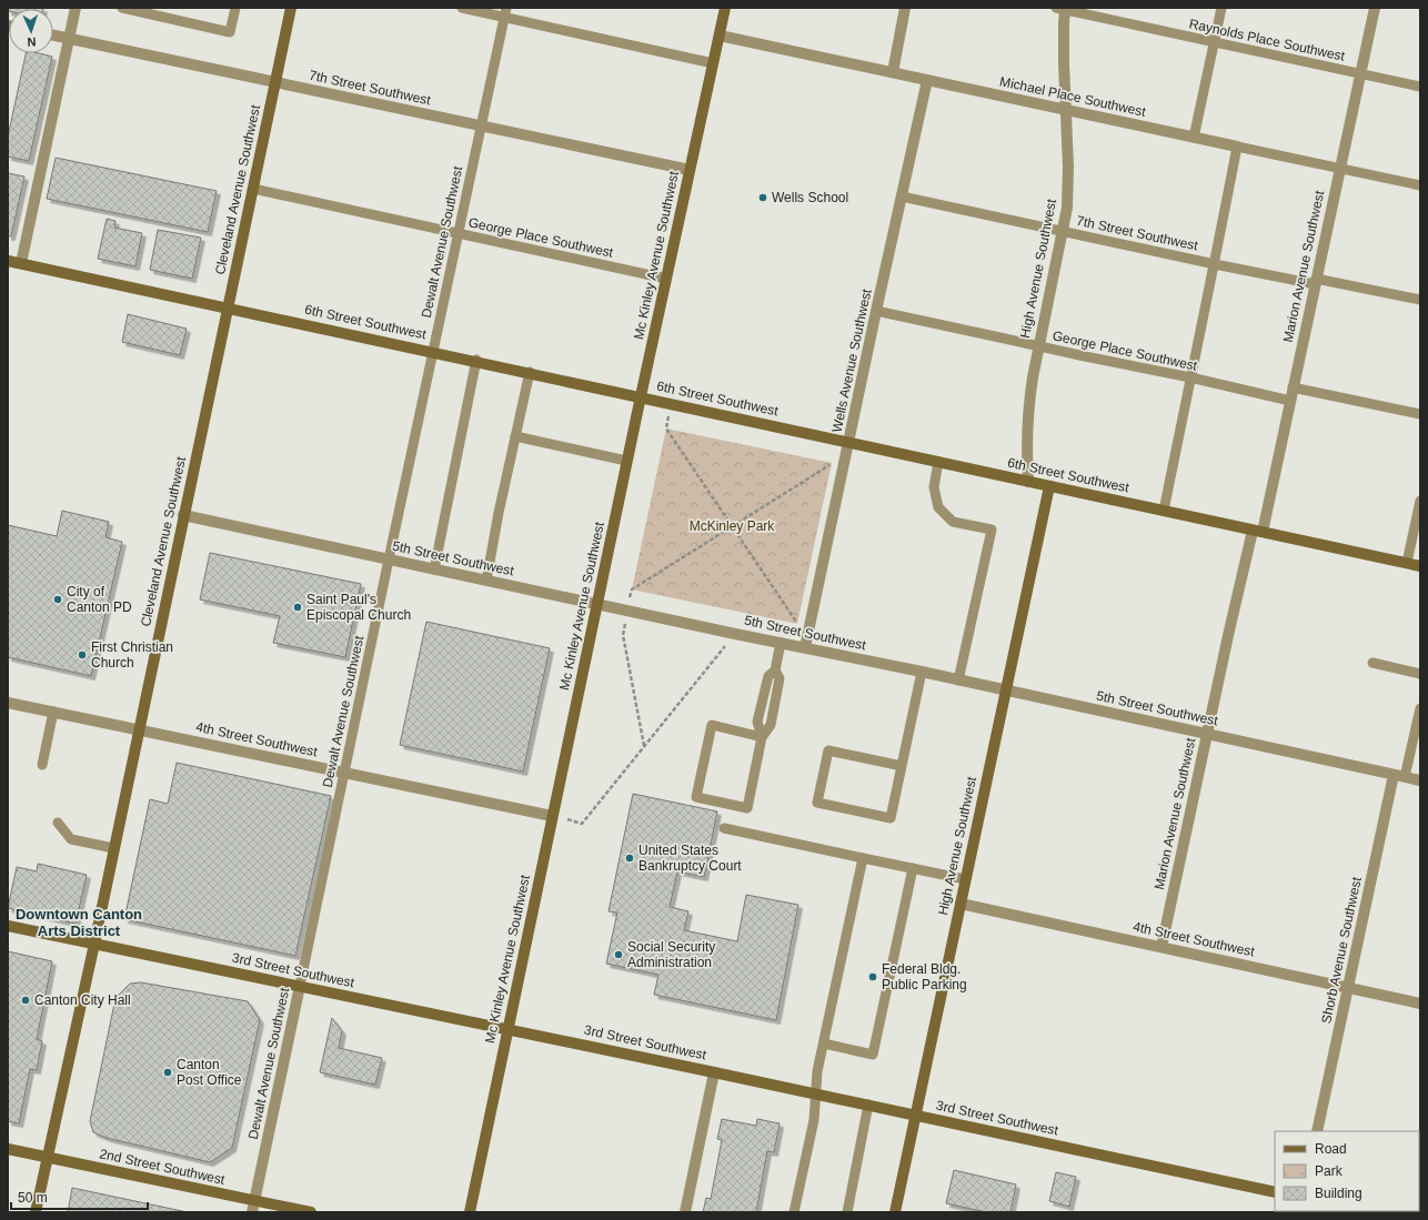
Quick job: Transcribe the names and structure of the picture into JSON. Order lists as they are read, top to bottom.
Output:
{
  "streets": {
    "street": [
      "7th Street Southwest",
      "Michael Place Southwest",
      "Cleveland Avenue Southwest",
      "Dewalt Avenue Southwest",
      "Mc Kinley Avenue Southwest",
      "Marion Avenue Southwest",
      "High Avenue Southwest",
      "6th Street Southwest",
      "Wells Avenue Southwest",
      "5th Street Southwest",
      "4th Street Southwest",
      "Shorb Avenue Southwest",
      "3rd Street Southwest",
      "2nd Street Southwest"
    ],
    "lane": ["Raynolds Place Southwest", "George Place Southwest"]
  },
  "crossings": [
    ["Raynolds Place Southwest", "Marion Avenue Southwest"],
    ["Raynolds Place Southwest", "High Avenue Southwest"],
    ["7th Street Southwest", "Cleveland Avenue Southwest"],
    ["7th Street Southwest", "Dewalt Avenue Southwest"],
    ["7th Street Southwest", "Mc Kinley Avenue Southwest"],
    ["7th Street Southwest", "Marion Avenue Southwest"],
    ["7th Street Southwest", "High Avenue Southwest"],
    ["7th Street Southwest", "Wells Avenue Southwest"],
    ["Michael Place Southwest", "Mc Kinley Avenue Southwest"],
    ["Michael Place Southwest", "Marion Avenue Southwest"],
    ["Michael Place Southwest", "High Avenue Southwest"],
    ["Michael Place Southwest", "Wells Avenue Southwest"],
    ["Cleveland Avenue Southwest", "George Place Southwest"],
    ["Cleveland Avenue Southwest", "6th Street Southwest"],
    ["Cleveland Avenue Southwest", "5th Street Southwest"],
    ["Cleveland Avenue Southwest", "4th Street Southwest"],
    ["Cleveland Avenue Southwest", "3rd Street Southwest"],
    ["Cleveland Avenue Southwest", "2nd Street Southwest"],
    ["George Place Southwest", "Dewalt Avenue Southwest"],
    ["George Place Southwest", "Mc Kinley Avenue Southwest"],
    ["George Place Southwest", "Marion Avenue Southwest"],
    ["George Place Southwest", "High Avenue Southwest"],
    ["George Place Southwest", "Wells Avenue Southwest"],
    ["Dewalt Avenue Southwest", "6th Street Southwest"],
    ["Dewalt Avenue Southwest", "5th Street Southwest"],
    ["Dewalt Avenue Southwest", "4th Street Southwest"],
    ["Dewalt Avenue Southwest", "3rd Street Southwest"],
    ["Dewalt Avenue Southwest", "2nd Street Southwest"],
    ["Mc Kinley Avenue Southwest", "6th Street Southwest"],
    ["Mc Kinley Avenue Southwest", "5th Street Southwest"],
    ["Mc Kinley Avenue Southwest", "4th Street Southwest"],
    ["Mc Kinley Avenue Southwest", "3rd Street Southwest"],
    ["Marion Avenue Southwest", "6th Street Southwest"],
    ["Marion Avenue Southwest", "5th Street Southwest"],
    ["Marion Avenue Southwest", "4th Street Southwest"],
    ["High Avenue Southwest", "6th Street Southwest"],
    ["High Avenue Southwest", "5th Street Southwest"],
    ["High Avenue Southwest", "4th Street Southwest"],
    ["High Avenue Southwest", "3rd Street Southwest"],
    ["6th Street Southwest", "Wells Avenue Southwest"],
    ["Wells Avenue Southwest", "5th Street Southwest"],
    ["5th Street Southwest", "Shorb Avenue Southwest"],
    ["4th Street Southwest", "Shorb Avenue Southwest"]
  ],
  "districts": ["Downtown Canton Arts District"],
  "parks": ["McKinley Park"],
  "places": [
    "Wells School",
    "City of Canton PD",
    "Saint Paul's Episcopal Church",
    "First Christian Church",
    "United States Bankruptcy Court",
    "Social Security Administration",
    "Federal Bldg. Public Parking",
    "Canton City Hall",
    "Canton Post Office"
  ],
  "legend": ["Road", "Park", "Building"],
  "scale_bar": "50 m",
  "north": "bottom"
}
